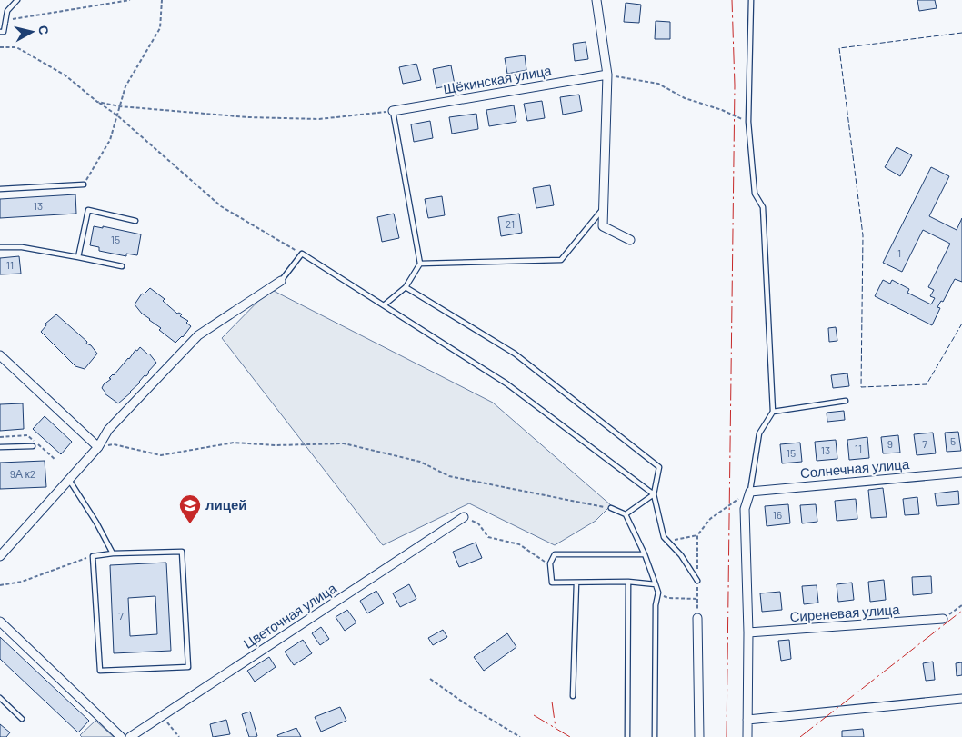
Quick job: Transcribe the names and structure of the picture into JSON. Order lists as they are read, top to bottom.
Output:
{
  "streets": {
    "street": [
      "Щёкинская улица",
      "Солнечная улица",
      "Сиреневая улица",
      "Цветочная улица"
    ]
  },
  "places": {
    "school or university": ["лицей"]
  },
  "house_numbers": [
    "13",
    "21",
    "15",
    "1",
    "11",
    "5",
    "9",
    "7",
    "11",
    "13",
    "15",
    "9А к2",
    "16",
    "7"
  ],
  "north": "right"
}
